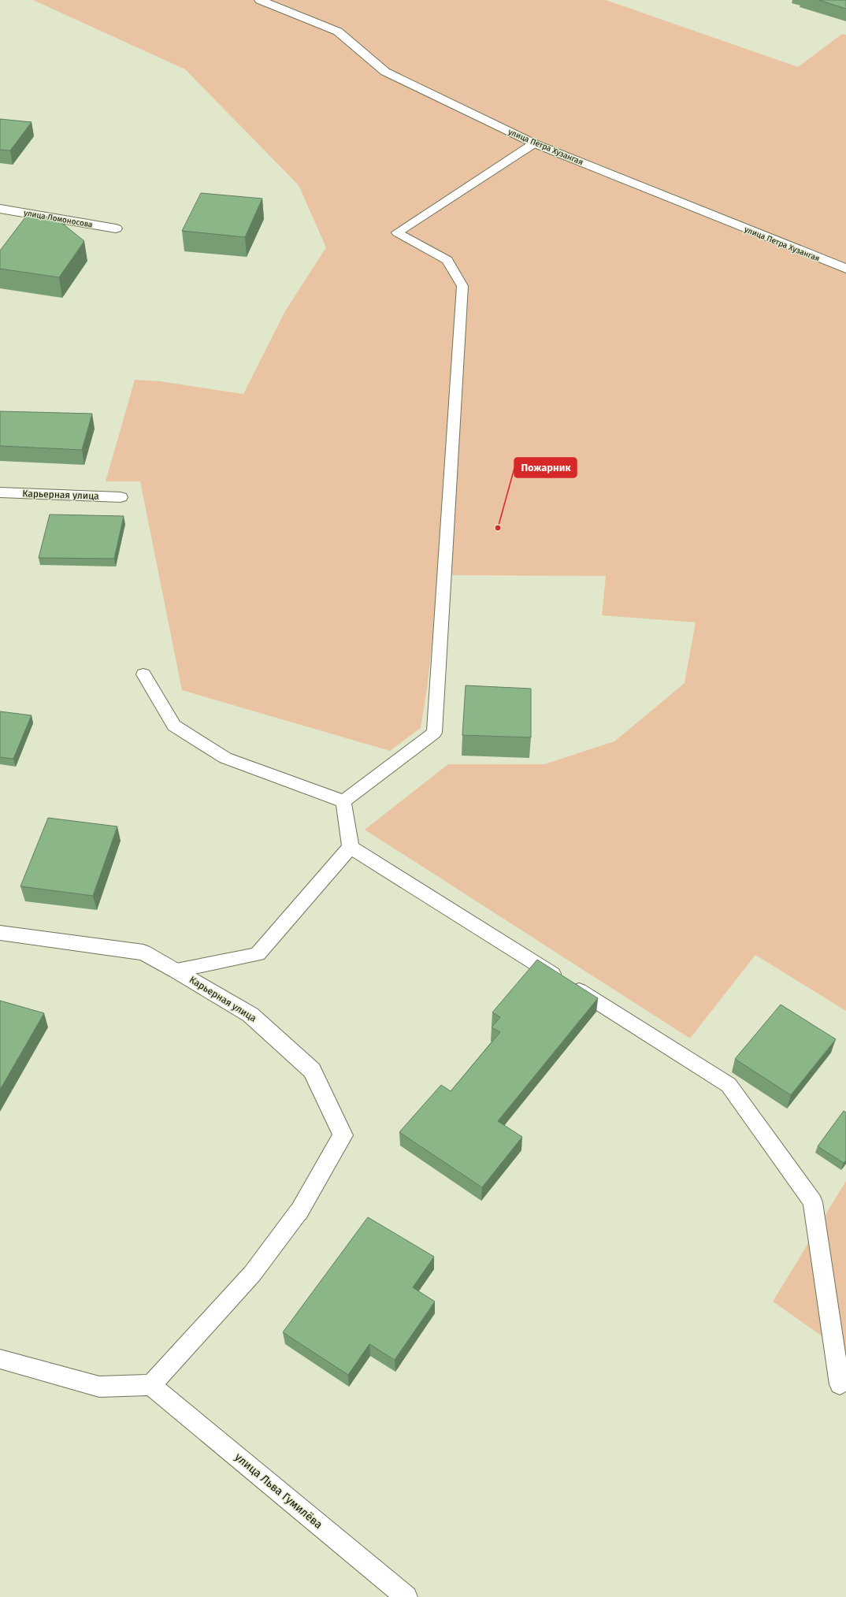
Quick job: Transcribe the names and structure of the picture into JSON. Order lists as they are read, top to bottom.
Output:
{
  "streets": {
    "street": ["улица Петра Хузангая", "улица Ломоносова", "Карьерная улица"],
    "lane": ["улица Льва Гумилёва"]
  },
  "places": ["Пожарник"]
}
